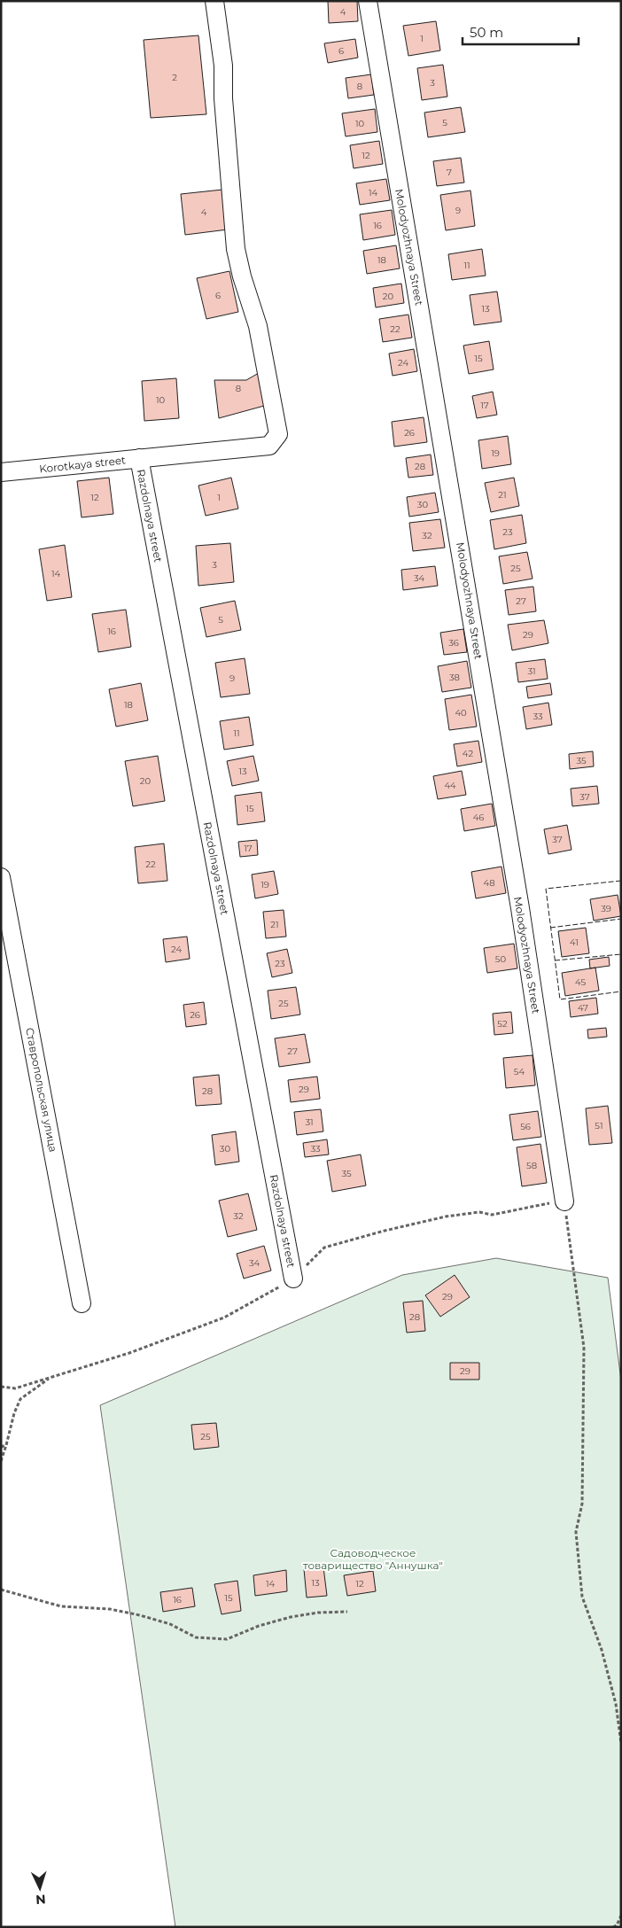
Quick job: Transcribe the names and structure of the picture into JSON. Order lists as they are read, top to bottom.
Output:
{
  "streets": {
    "street": [
      "Molodyozhnaya Street",
      "Korotkaya street",
      "Razdolnaya street",
      "Ставропольская улица"
    ]
  },
  "crossings": [
    ["Korotkaya street", "Razdolnaya street"]
  ],
  "parks": ["Садоводческое товарищество \"Аннушка\""],
  "house_numbers": [
    "4",
    "1",
    "6",
    "2",
    "3",
    "8",
    "5",
    "10",
    "12",
    "7",
    "14",
    "9",
    "4",
    "16",
    "18",
    "11",
    "6",
    "20",
    "13",
    "22",
    "15",
    "24",
    "8",
    "10",
    "17",
    "26",
    "19",
    "28",
    "21",
    "12",
    "1",
    "30",
    "23",
    "32",
    "3",
    "25",
    "14",
    "34",
    "27",
    "5",
    "16",
    "29",
    "36",
    "31",
    "38",
    "9",
    "18",
    "40",
    "33",
    "11",
    "42",
    "35",
    "13",
    "20",
    "44",
    "37",
    "15",
    "46",
    "37",
    "17",
    "22",
    "48",
    "19",
    "39",
    "21",
    "41",
    "24",
    "50",
    "23",
    "45",
    "25",
    "47",
    "26",
    "52",
    "27",
    "54",
    "29",
    "28",
    "31",
    "51",
    "56",
    "30",
    "33",
    "58",
    "35",
    "32",
    "34",
    "29",
    "28",
    "29",
    "25",
    "13",
    "14",
    "12",
    "15",
    "16"
  ],
  "scale_bar": "50 m",
  "north": "bottom"
}
